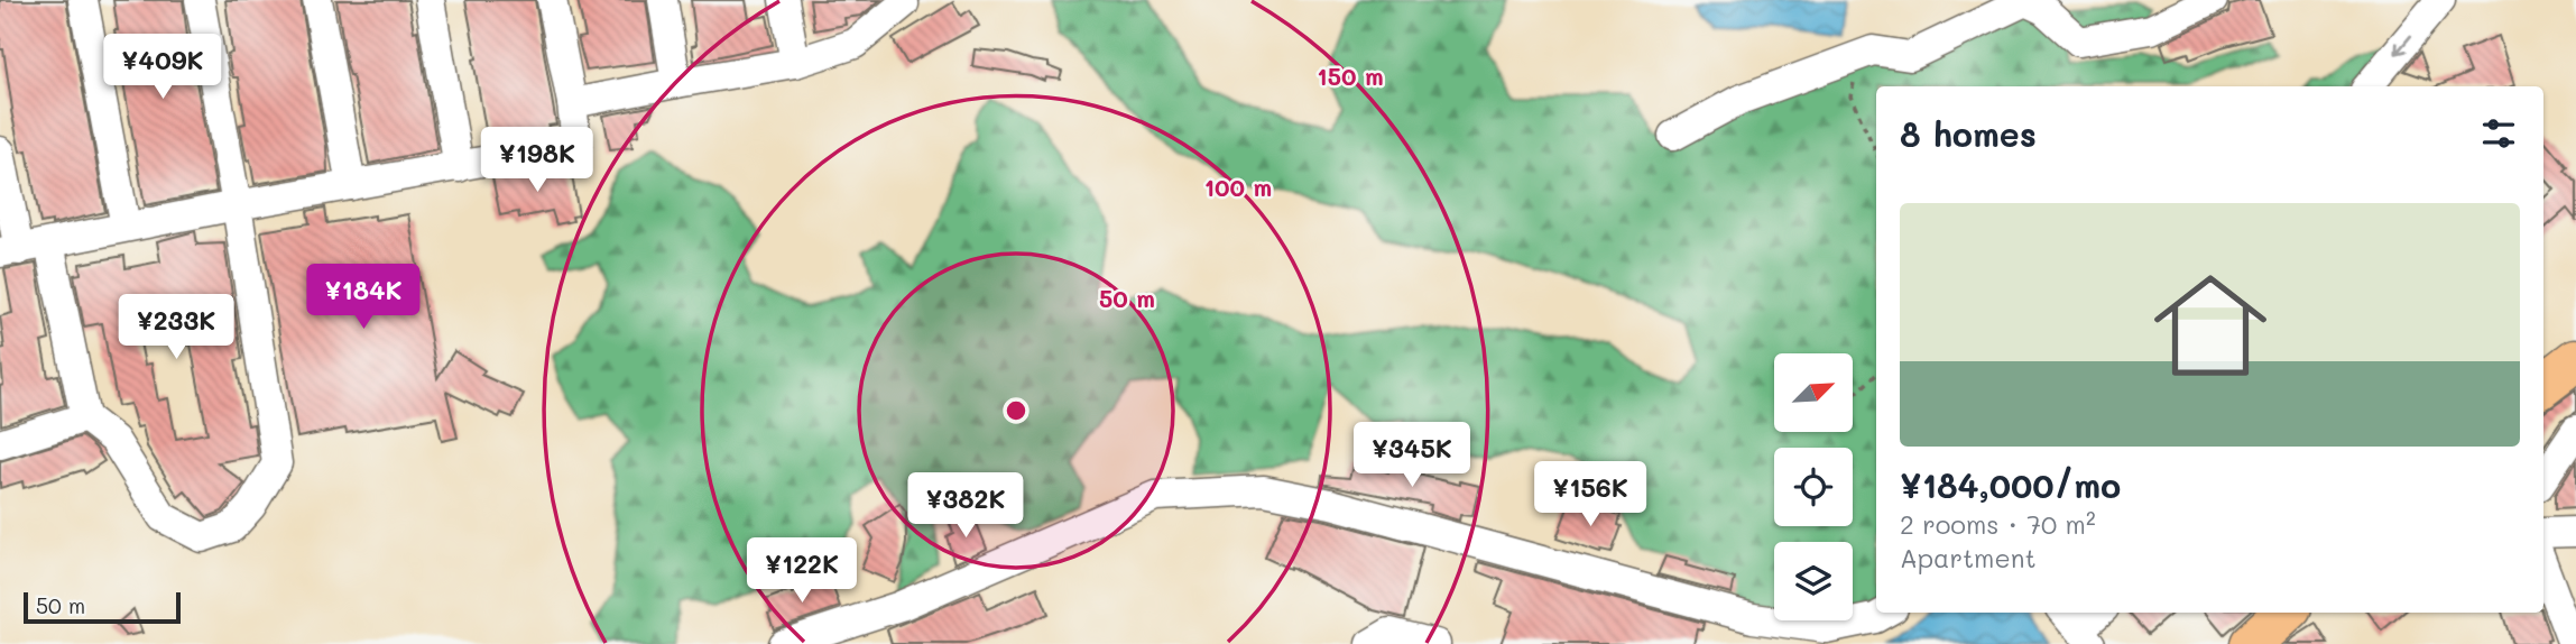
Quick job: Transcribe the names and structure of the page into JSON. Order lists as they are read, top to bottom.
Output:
{
  "scale_bar": "50 m",
  "north": "top right",
  "page": {
    "price": [
      "¥409K",
      "¥198K",
      "¥184K",
      "¥233K",
      "¥345K",
      "¥156K",
      "¥382K",
      "¥122K"
    ],
    "heading": "8 homes",
    "list": [
      {
        "name": "¥184,000/mo",
        "note": "2 rooms · 70 m² · Apartment"
      }
    ],
    "scale": "50 m"
  },
  "rings": ["150 m", "100 m", "50 m"]
}
